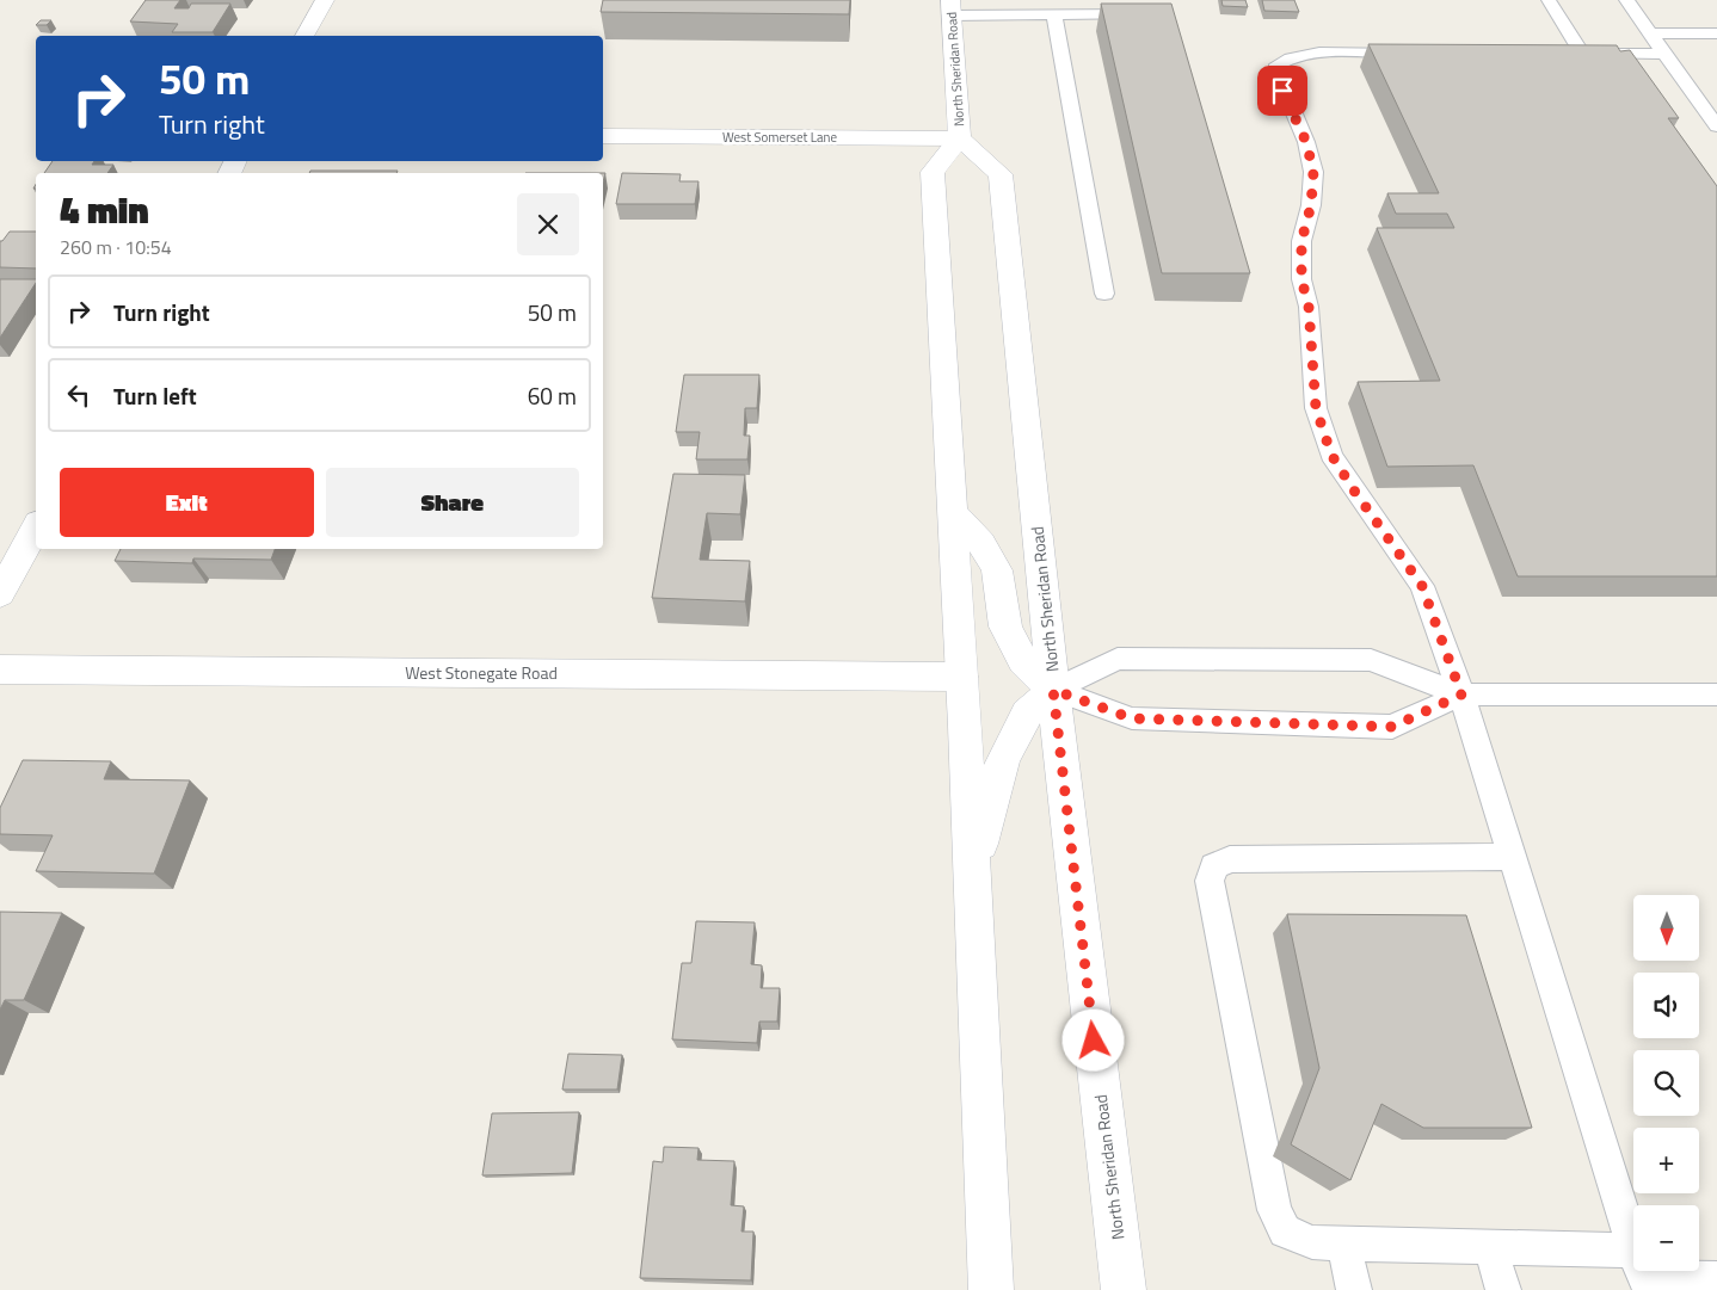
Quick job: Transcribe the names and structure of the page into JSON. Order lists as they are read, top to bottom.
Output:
{
  "streets": {
    "main road": ["North Sheridan Road", "West Somerset Lane", "West Stonegate Road"]
  },
  "crossings": [
    ["North Sheridan Road", "West Somerset Lane"],
    ["North Sheridan Road", "West Stonegate Road"]
  ],
  "north": "bottom",
  "page": {
    "turn": ["50 m", "Turn right"],
    "heading": ["4 min", "260 m · 10:54"],
    "list": [
      {
        "name": "Turn right",
        "value": "50 m"
      },
      {
        "name": "Turn left",
        "value": "60 m"
      }
    ],
    "buttons": ["Exit", "Share"],
    "map_buttons": ["+", "−"]
  }
}
